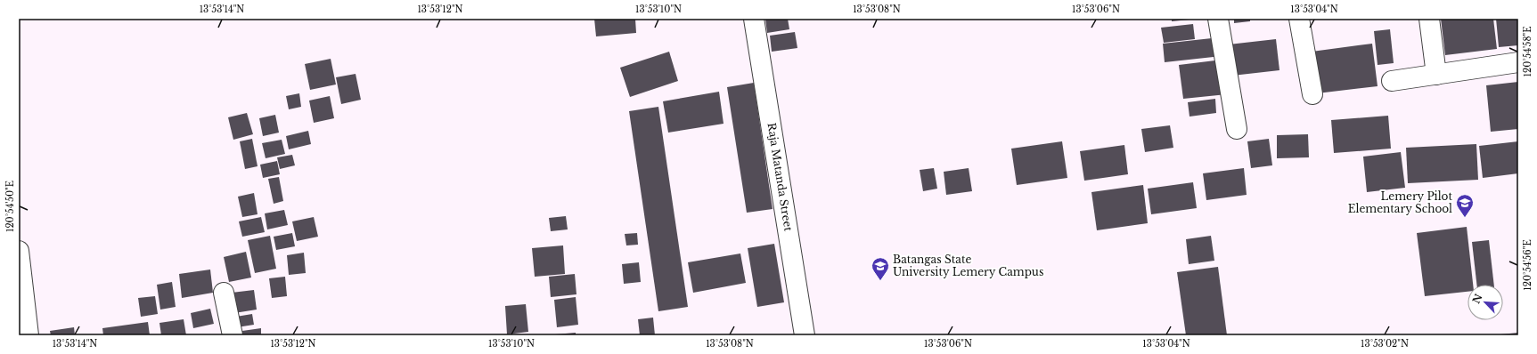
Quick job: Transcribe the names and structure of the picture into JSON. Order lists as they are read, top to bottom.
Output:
{
  "streets": {
    "street": ["Raja Matanda Street"]
  },
  "places": {
    "school or university": ["Lemery Pilot Elementary School", "Batangas State University Lemery Campus"]
  },
  "north": "top left",
  "coordinates": [
    "13°53'14\"N",
    "13°53'12\"N",
    "13°53'10\"N",
    "13°53'08\"N",
    "13°53'06\"N",
    "13°53'04\"N",
    "120°54'58\"E",
    "120°54'50\"E",
    "120°54'56\"E",
    "13°53'02\"N"
  ]
}
